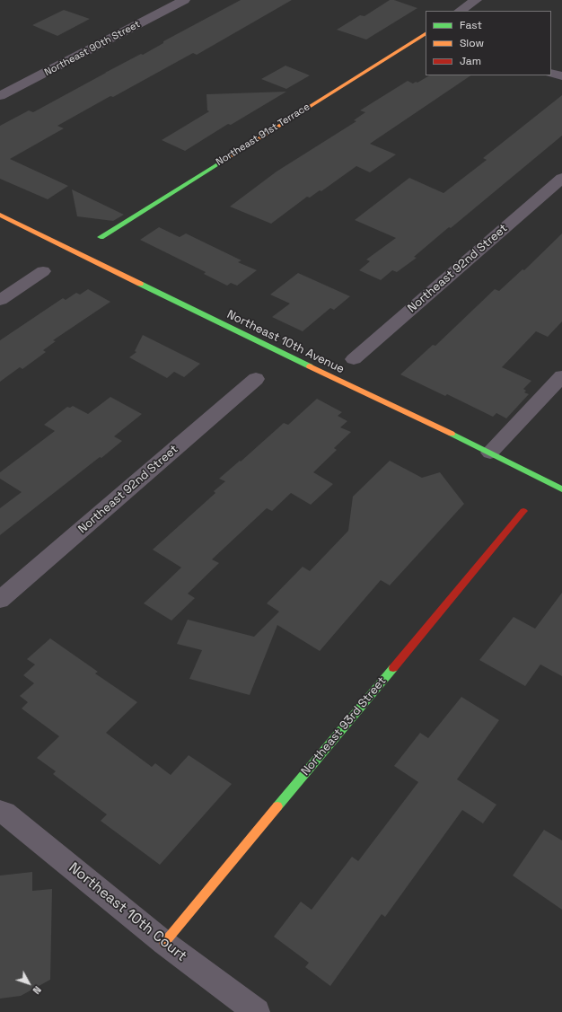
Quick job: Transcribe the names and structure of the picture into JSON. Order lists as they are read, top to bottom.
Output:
{
  "streets": {
    "street": [
      "Northeast 90th Street",
      "Northeast 91st Terrace",
      "Northeast 92nd Street",
      "Northeast 10th Avenue",
      "Northeast 93rd Street",
      "Northeast 10th Court"
    ]
  },
  "crossings": [
    ["Northeast 93rd Street", "Northeast 10th Court"]
  ],
  "legend": ["Fast", "Slow", "Jam"],
  "north": "bottom right"
}
